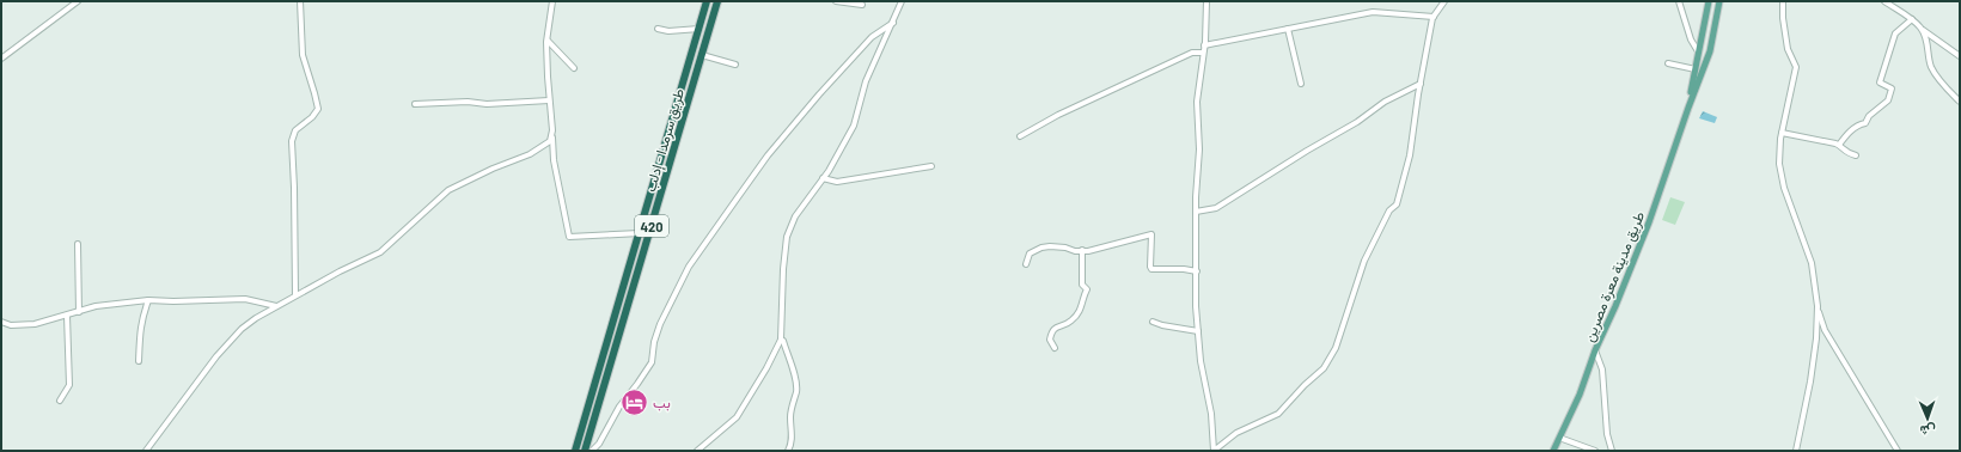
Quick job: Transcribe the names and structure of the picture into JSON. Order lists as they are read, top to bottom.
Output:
{
  "streets": {
    "highway": ["طريق سرمدا - إدلب", "420"],
    "main road": ["طريق مدينة معرة مصرين"]
  },
  "places": {
    "hotel": ["بب"]
  },
  "north": "bottom"
}
